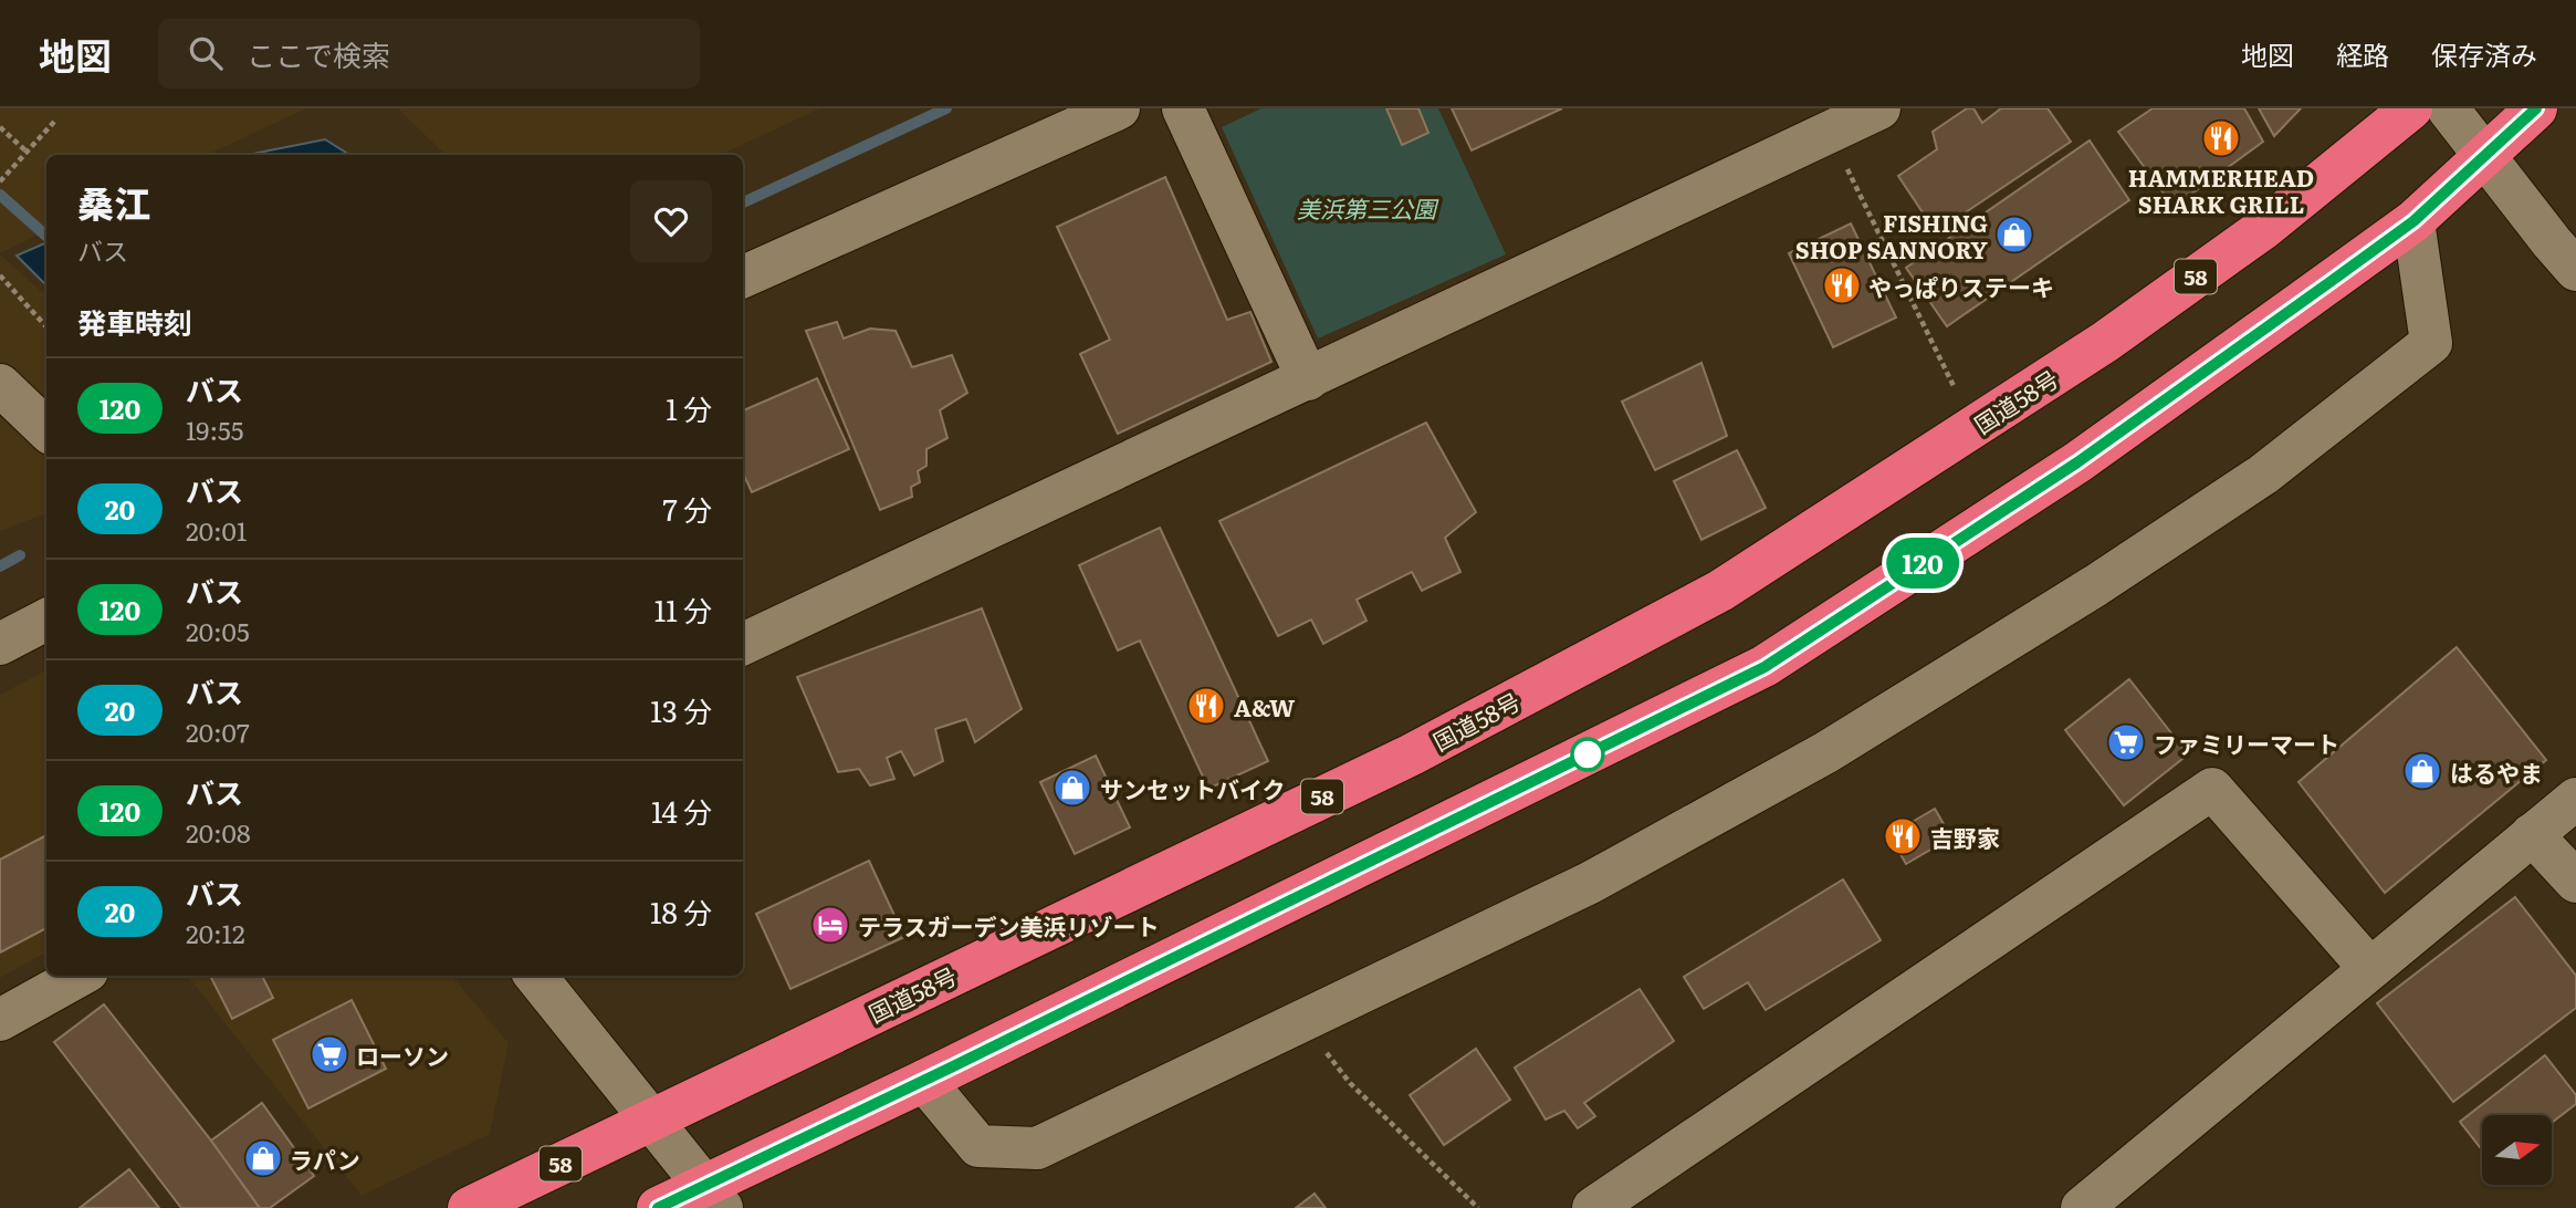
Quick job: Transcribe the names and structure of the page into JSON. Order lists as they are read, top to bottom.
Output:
{
  "streets": {
    "highway": ["58", "国道58号"]
  },
  "parks": ["美浜第三公園"],
  "places": {
    "restaurant": [
      "HAMMERHEAD SHARK GRILL",
      "やっぱりステーキ",
      "A&W",
      "吉野家"
    ],
    "shop": [
      "FISHING SHOP SANNORY",
      "はるやま",
      "サンセットバイク",
      "ラパン"
    ],
    "supermarket": ["ファミリーマート", "ローソン"],
    "hotel": ["テラスガーデン美浜リゾート"]
  },
  "lines": ["bus line 120"],
  "north": "right",
  "page": {
    "header": "地図",
    "search": "ここで検索",
    "nav": ["地図", "経路", "保存済み"],
    "on_map": "120",
    "heading": [
      ["桑江", "バス"],
      "発車時刻"
    ],
    "list": [
      {
        "mark": "120",
        "name": "バス",
        "note": "19:55",
        "value": "1 分"
      },
      {
        "mark": "20",
        "name": "バス",
        "note": "20:01",
        "value": "7 分"
      },
      {
        "mark": "120",
        "name": "バス",
        "note": "20:05",
        "value": "11 分"
      },
      {
        "mark": "20",
        "name": "バス",
        "note": "20:07",
        "value": "13 分"
      },
      {
        "mark": "120",
        "name": "バス",
        "note": "20:08",
        "value": "14 分"
      },
      {
        "mark": "20",
        "name": "バス",
        "note": "20:12",
        "value": "18 分"
      }
    ]
  }
}
